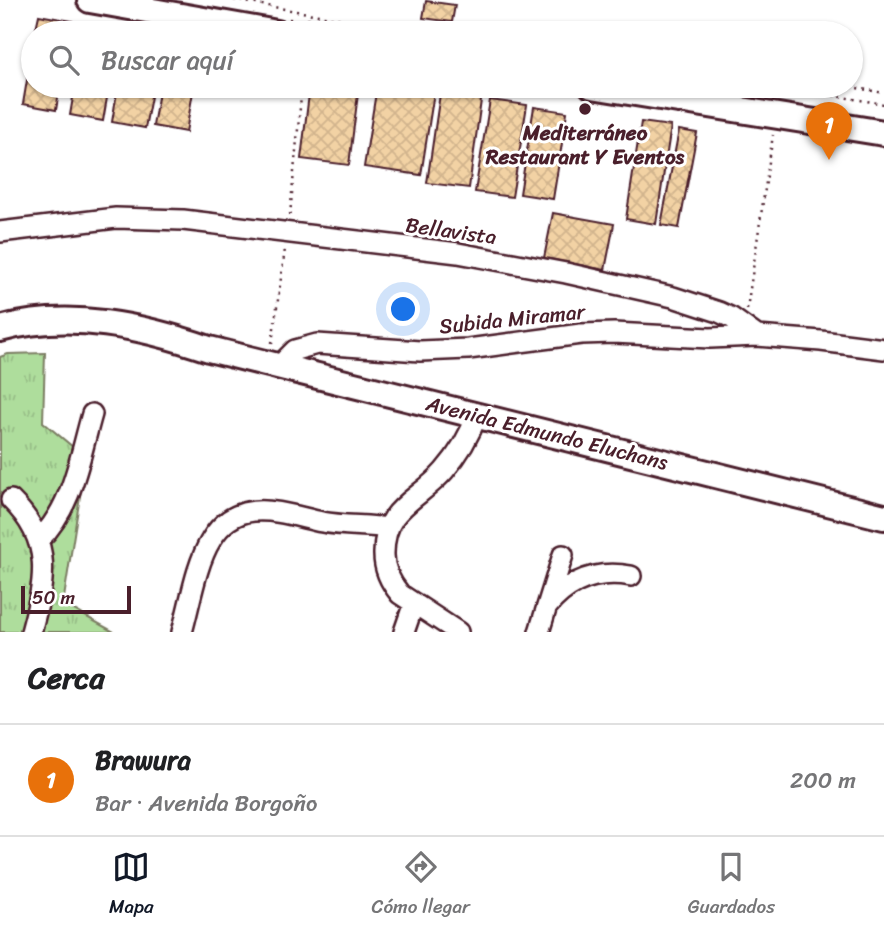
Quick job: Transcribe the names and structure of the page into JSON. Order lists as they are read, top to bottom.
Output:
{
  "streets": {
    "main road": ["Avenida Edmundo Eluchans"],
    "street": ["Bellavista", "Subida Miramar"]
  },
  "crossings": [
    ["Bellavista", "Subida Miramar"],
    ["Subida Miramar", "Avenida Edmundo Eluchans"]
  ],
  "places": ["Mediterráneo Restaurant Y Eventos"],
  "scale_bar": "50 m",
  "page": {
    "search": "Buscar aquí",
    "pins": "1",
    "scale": "50 m",
    "heading": "Cerca",
    "list": [
      {
        "mark": "1",
        "name": "Brawura",
        "note": "Bar · Avenida Borgoño",
        "value": "200 m"
      }
    ],
    "nav": ["Mapa", "Cómo llegar", "Guardados"]
  }
}
